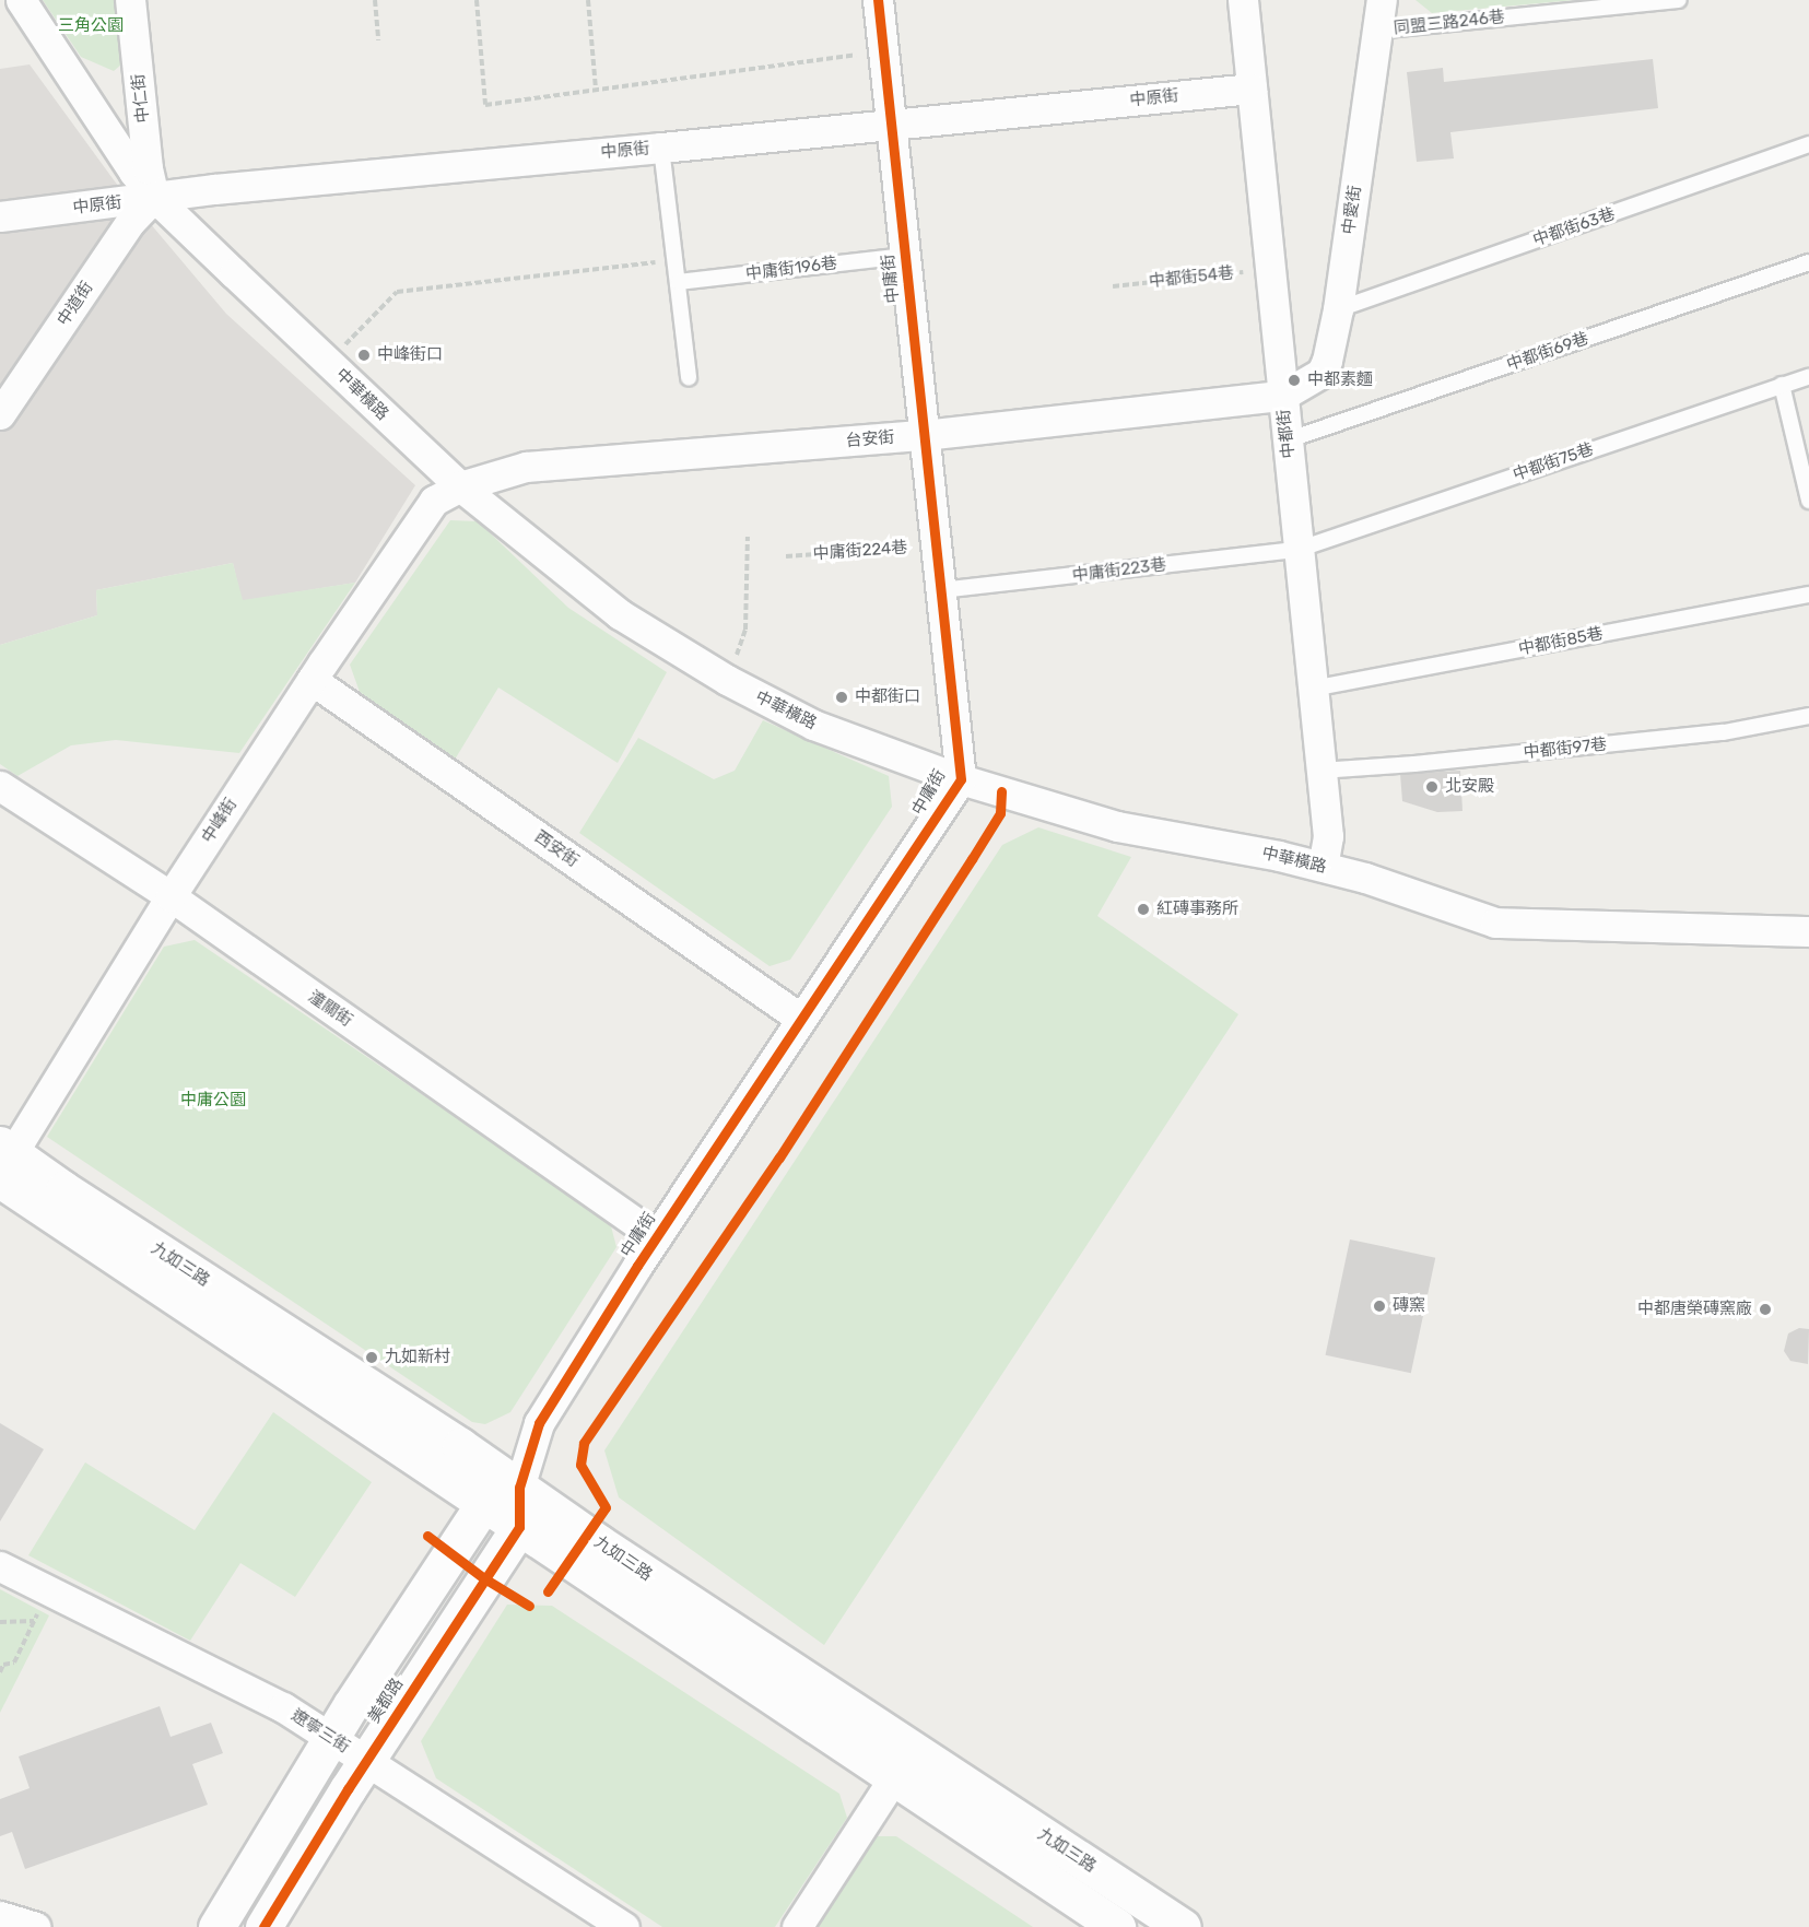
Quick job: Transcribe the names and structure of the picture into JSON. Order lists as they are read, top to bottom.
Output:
{
  "streets": {
    "street": [
      "中仁街",
      "中原街",
      "中愛街",
      "中庸街",
      "中道街",
      "中華橫路",
      "中都街",
      "台安街",
      "中峰街",
      "西安街",
      "潼關街",
      "九如三路",
      "美都路",
      "遼寧三街"
    ],
    "lane": [
      "同盟三路246巷",
      "中都街63巷",
      "中庸街196巷",
      "中都街69巷",
      "中都街75巷",
      "中庸街223巷",
      "中都街85巷",
      "中都街97巷"
    ],
    "path": ["中都街54巷", "中庸街224巷"]
  },
  "crossings": [
    ["同盟三路246巷", "中愛街"],
    ["中仁街", "中原街"],
    ["中仁街", "中道街"],
    ["中仁街", "中華橫路"],
    ["中原街", "中庸街"],
    ["中原街", "中道街"],
    ["中原街", "中華橫路"],
    ["中原街", "中都街"],
    ["中愛街", "中都街63巷"],
    ["中愛街", "中都街"],
    ["中愛街", "台安街"],
    ["中庸街196巷", "中庸街"],
    ["中都街54巷", "中都街"],
    ["中庸街", "中華橫路"],
    ["中庸街", "台安街"],
    ["中庸街", "中庸街224巷"],
    ["中庸街", "中庸街223巷"],
    ["中庸街", "西安街"],
    ["中庸街", "潼關街"],
    ["中庸街", "九如三路"],
    ["中道街", "中華橫路"],
    ["中都街69巷", "中都街"],
    ["中華橫路", "中都街"],
    ["中華橫路", "台安街"],
    ["中華橫路", "中峰街"],
    ["中都街", "台安街"],
    ["中都街", "中都街75巷"],
    ["中都街", "中庸街223巷"],
    ["中都街", "中都街85巷"],
    ["中都街", "中都街97巷"],
    ["台安街", "中峰街"],
    ["中都街75巷", "中庸街223巷"],
    ["中峰街", "西安街"],
    ["中峰街", "潼關街"],
    ["中峰街", "九如三路"],
    ["九如三路", "美都路"],
    ["美都路", "遼寧三街"]
  ],
  "parks": ["三角公園", "中庸公園"],
  "places": [
    "中峰街口",
    "中都素麵",
    "中都街口",
    "北安殿",
    "紅磚事務所",
    "磚窯",
    "中都唐榮磚窯廠",
    "九如新村"
  ]
}
